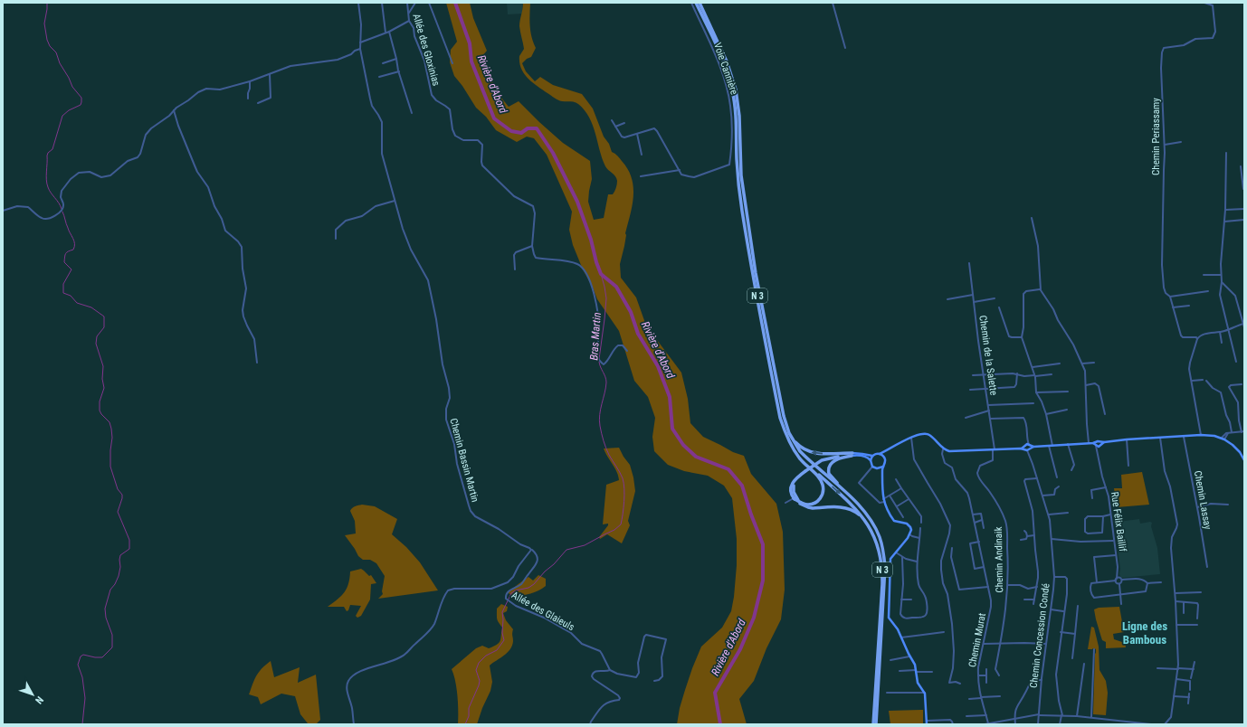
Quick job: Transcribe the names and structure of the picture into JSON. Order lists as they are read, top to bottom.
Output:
{
  "streets": {
    "highway": ["N 3"],
    "street": [
      "Allée des Gloxinias",
      "Voie Cannière",
      "Chemin Periassamy",
      "Chemin de la Salette",
      "Chemin Bassin Martin",
      "Chemin Lassay",
      "Rue Félix Baillif",
      "Chemin Andinaik",
      "Allée des Glaieuls",
      "Chemin Concession Condé",
      "Chemin Murat"
    ]
  },
  "crossings": [
    ["Chemin de la Salette", "Chemin Andinaik"],
    ["Chemin Bassin Martin", "Allée des Glaieuls"]
  ],
  "districts": ["Ligne des Bambous"],
  "water": ["Rivière d'Abord", "Bras Martin"],
  "north": "bottom right"
}
